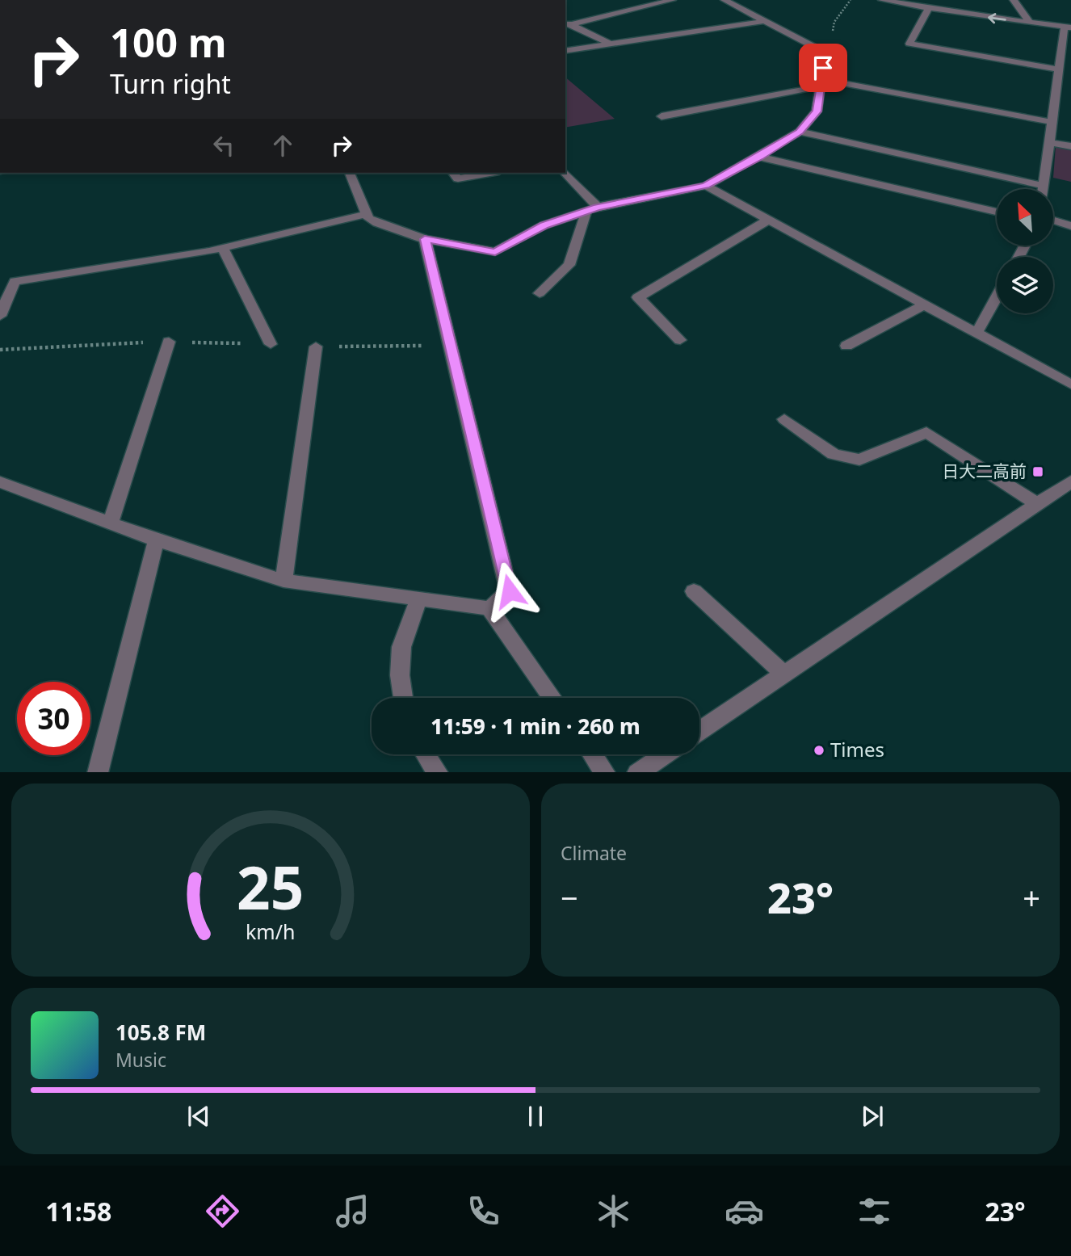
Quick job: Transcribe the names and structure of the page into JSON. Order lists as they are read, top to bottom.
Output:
{
  "places": {
    "transit": ["日大二高前"],
    "other": ["Times"]
  },
  "north": "top left",
  "page": {
    "turn": ["100 m", "Turn right"],
    "limit": "30",
    "trip": "11:59 · 1 min · 260 m",
    "tile": "Climate",
    "heat": ["−", "23°", "+"],
    "song": ["105.8 FM", "Music"],
    "tabs": ["11:58", "23°"],
    "gauge": ["25", "km/h"]
  }
}
